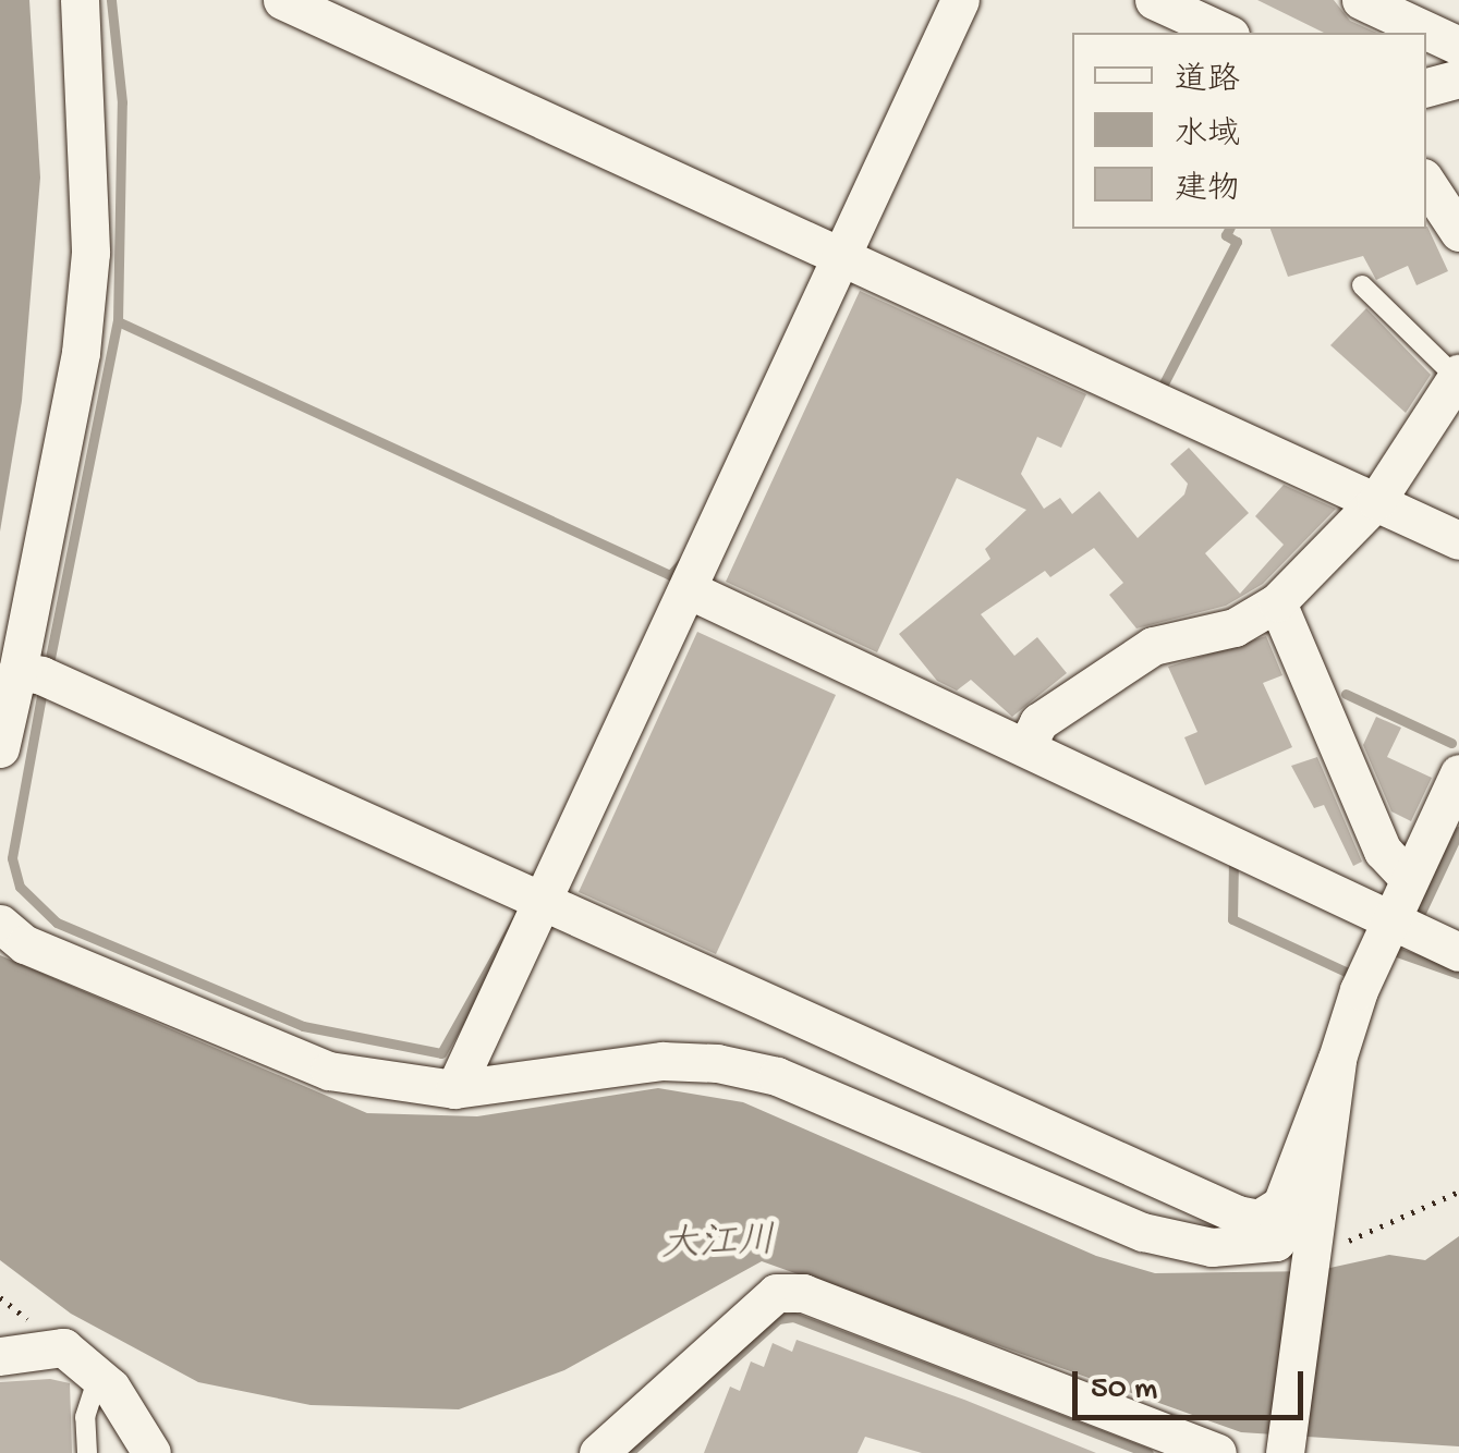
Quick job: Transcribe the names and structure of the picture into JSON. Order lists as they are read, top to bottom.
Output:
{
  "water": ["大江川"],
  "legend": ["道路", "水域", "建物"],
  "scale_bar": "50 m"
}
